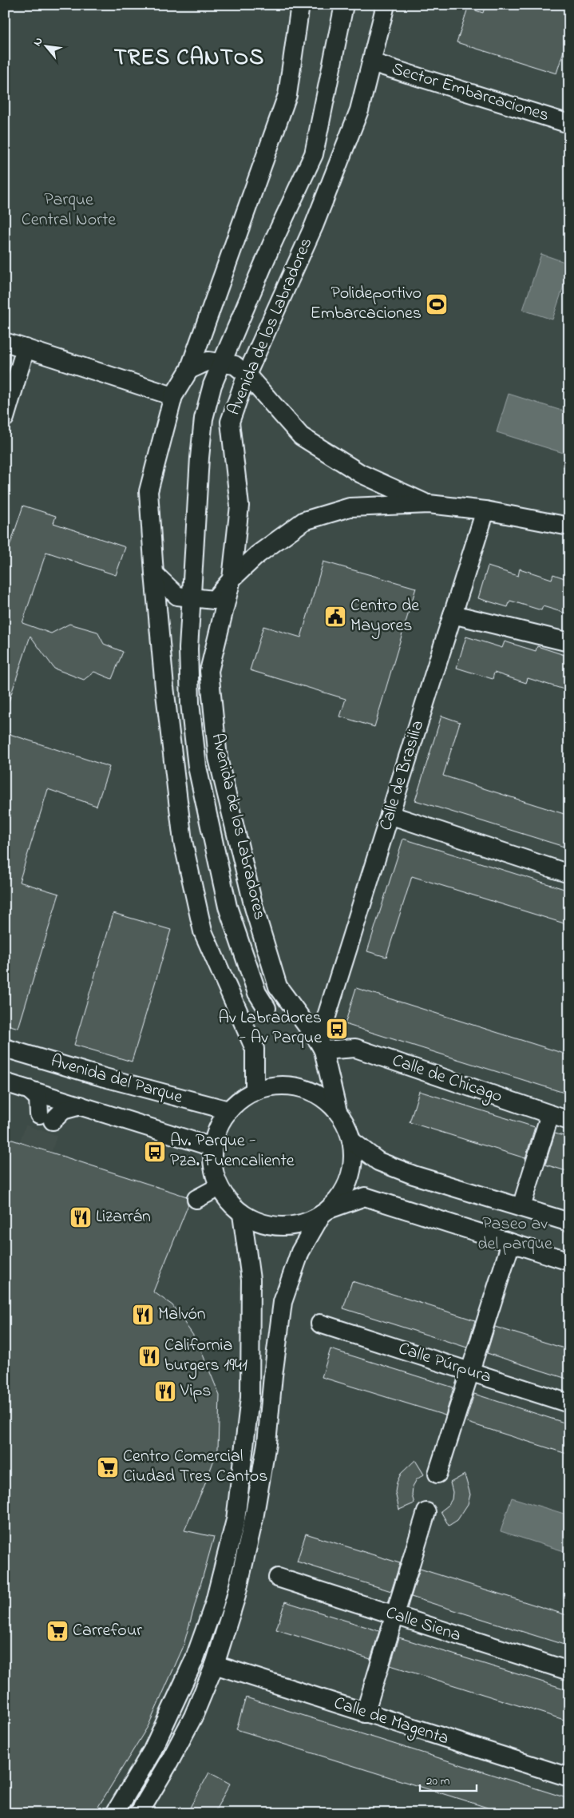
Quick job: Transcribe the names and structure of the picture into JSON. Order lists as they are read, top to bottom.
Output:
{
  "streets": {
    "street": [
      "Sector Embarcaciones",
      "Avenida de los Labradores",
      "Calle de Brasilia",
      "Calle de Chicago",
      "Avenida del Parque",
      "Calle Púrpura",
      "Calle Siena",
      "Calle de Magenta"
    ]
  },
  "crossings": [
    ["Sector Embarcaciones", "Avenida de los Labradores"],
    ["Avenida de los Labradores", "Calle de Brasilia"],
    ["Avenida de los Labradores", "Calle de Chicago"],
    ["Avenida de los Labradores", "Avenida del Parque"],
    ["Calle de Brasilia", "Calle de Chicago"]
  ],
  "districts": ["TRES CANTOS"],
  "parks": ["Parque Central Norte", "Paseo av del parque"],
  "places": {
    "sports": ["Polideportivo Embarcaciones"],
    "public building": ["Centro de Mayores"],
    "bus stop": ["Av Labradores - Av Parque", "Av. Parque - Pza. Fuencaliente"],
    "restaurant": [
      "Lizarrán",
      "Malvón",
      "California burgers 1941",
      "Vips"
    ],
    "supermarket": ["Centro Comercial Ciudad Tres Cantos", "Carrefour"]
  },
  "scale_bar": "20 m",
  "north": "top left"
}
